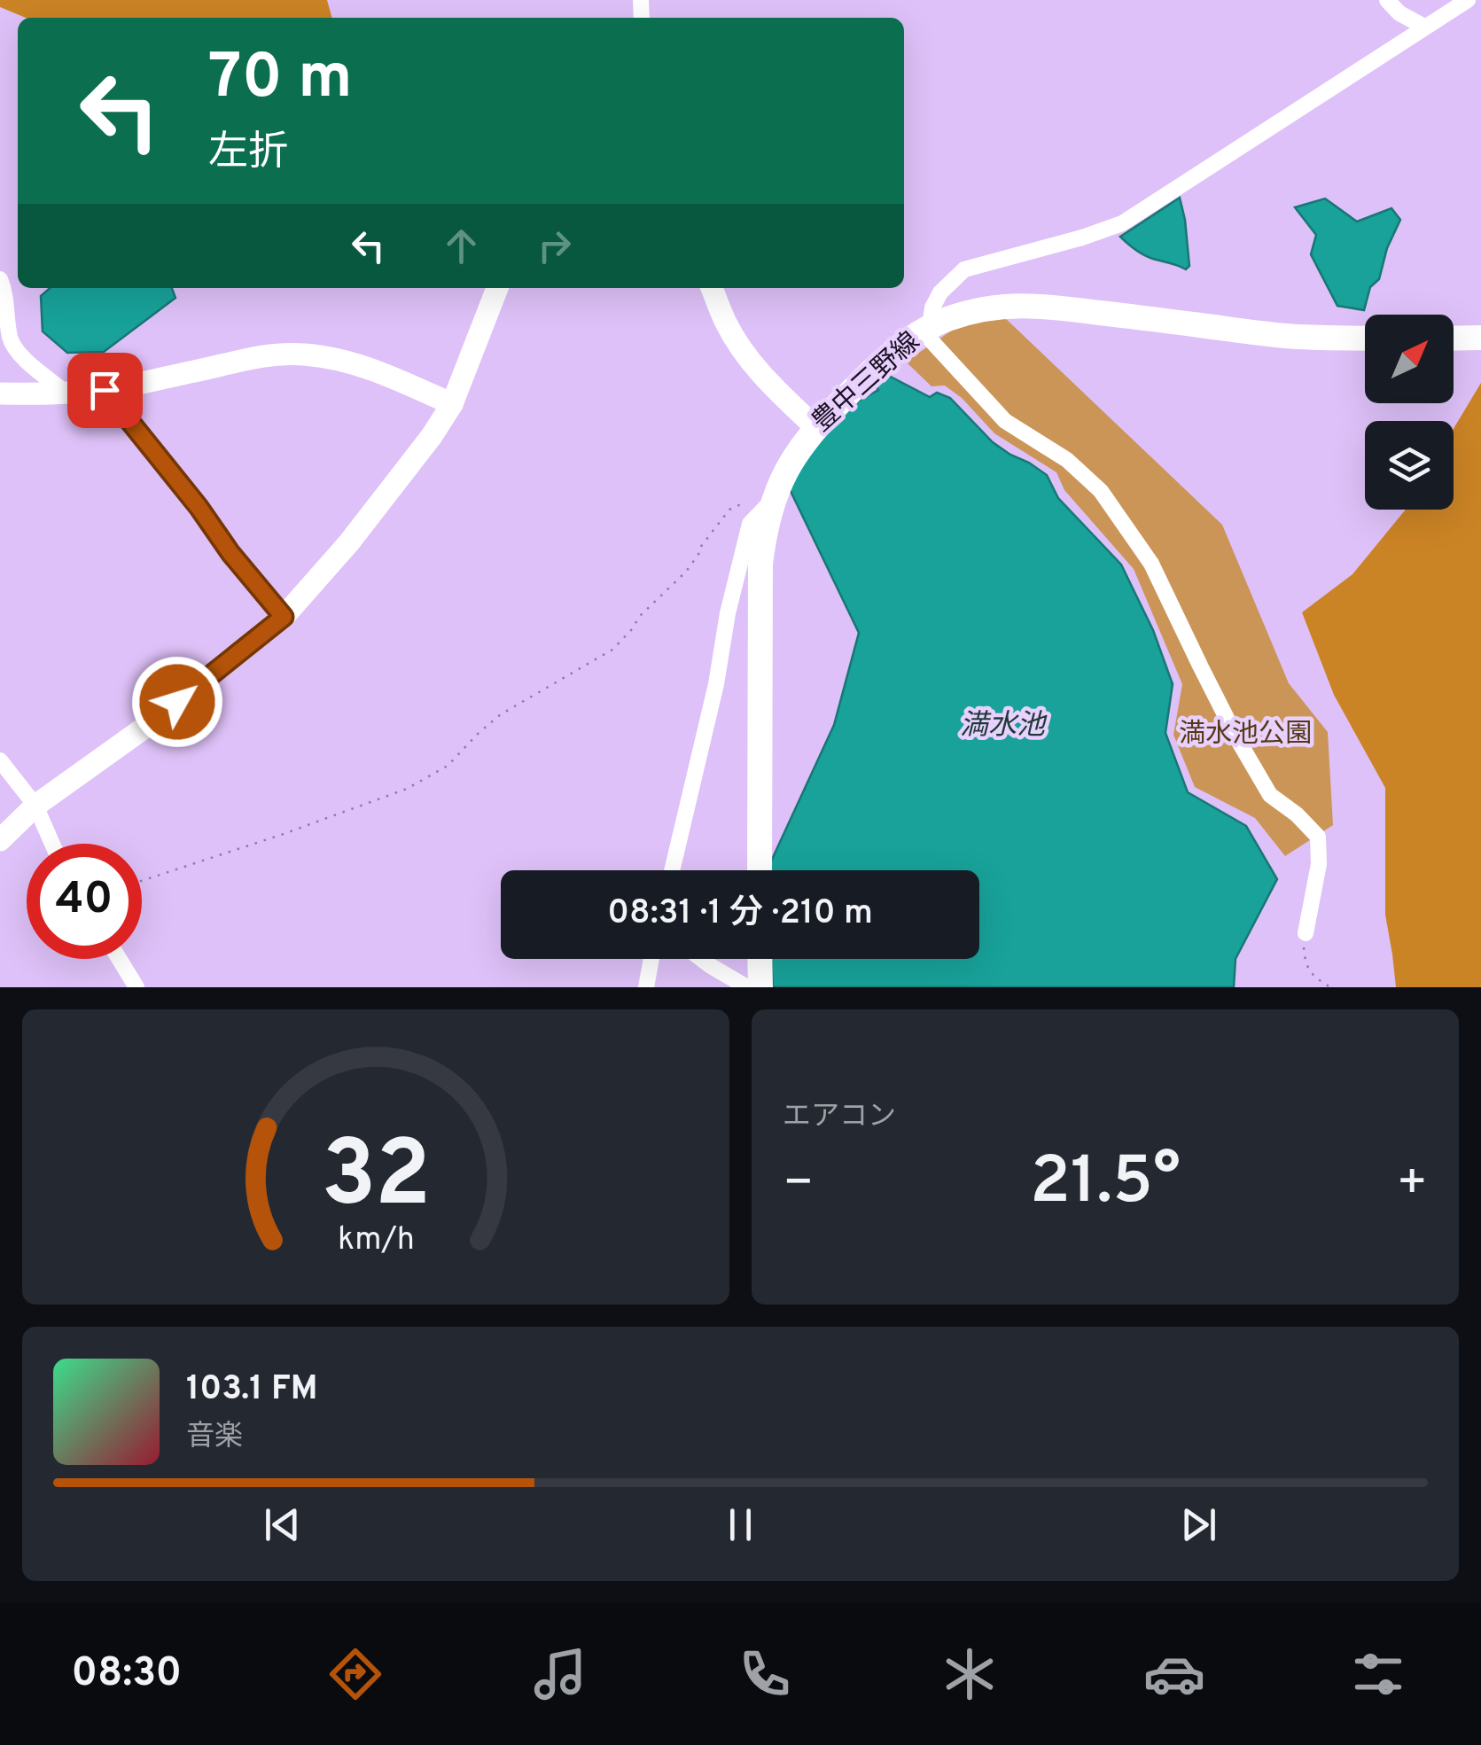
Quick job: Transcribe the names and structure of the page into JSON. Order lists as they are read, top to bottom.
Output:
{
  "streets": {
    "main road": ["豊中三野線"]
  },
  "water": ["満水池"],
  "parks": ["満水池公園"],
  "north": "top right",
  "page": {
    "turn": ["70 m", "左折"],
    "limit": "40",
    "trip": "08:31 · 1 分 · 210 m",
    "tile": "エアコン",
    "heat": ["−", "21.5°", "+"],
    "song": ["103.1 FM", "音楽"],
    "tabs": "08:30",
    "gauge": ["32", "km/h"]
  }
}
